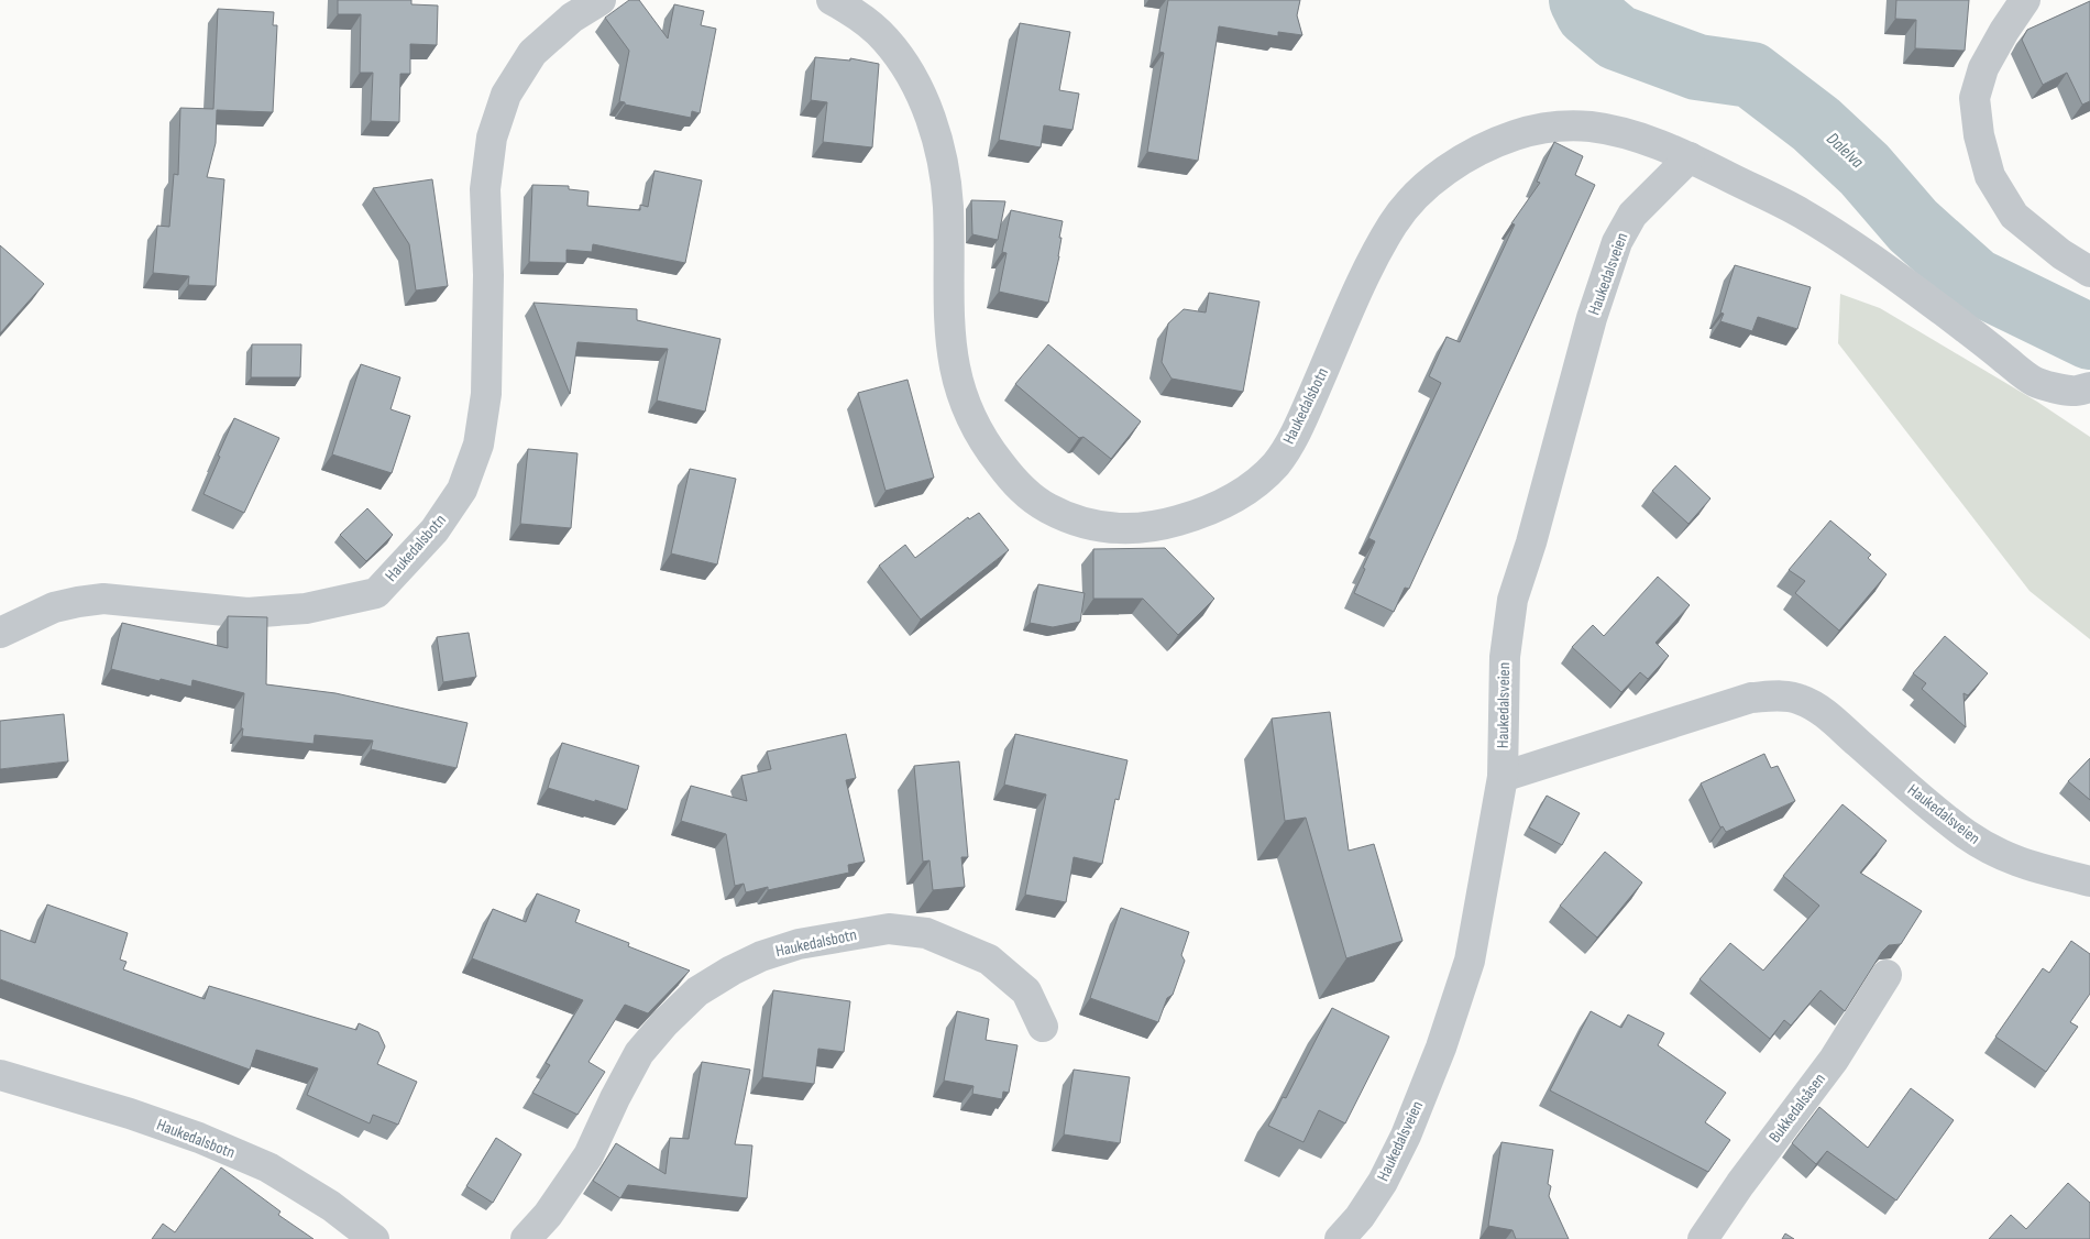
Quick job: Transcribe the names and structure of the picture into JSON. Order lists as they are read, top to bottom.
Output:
{
  "streets": {
    "street": ["Haukedalsveien", "Haukedalsbotn", "Bukkedalsåsen"]
  },
  "crossings": [
    ["Haukedalsveien", "Haukedalsbotn"]
  ],
  "water": ["Dalelva"]
}
